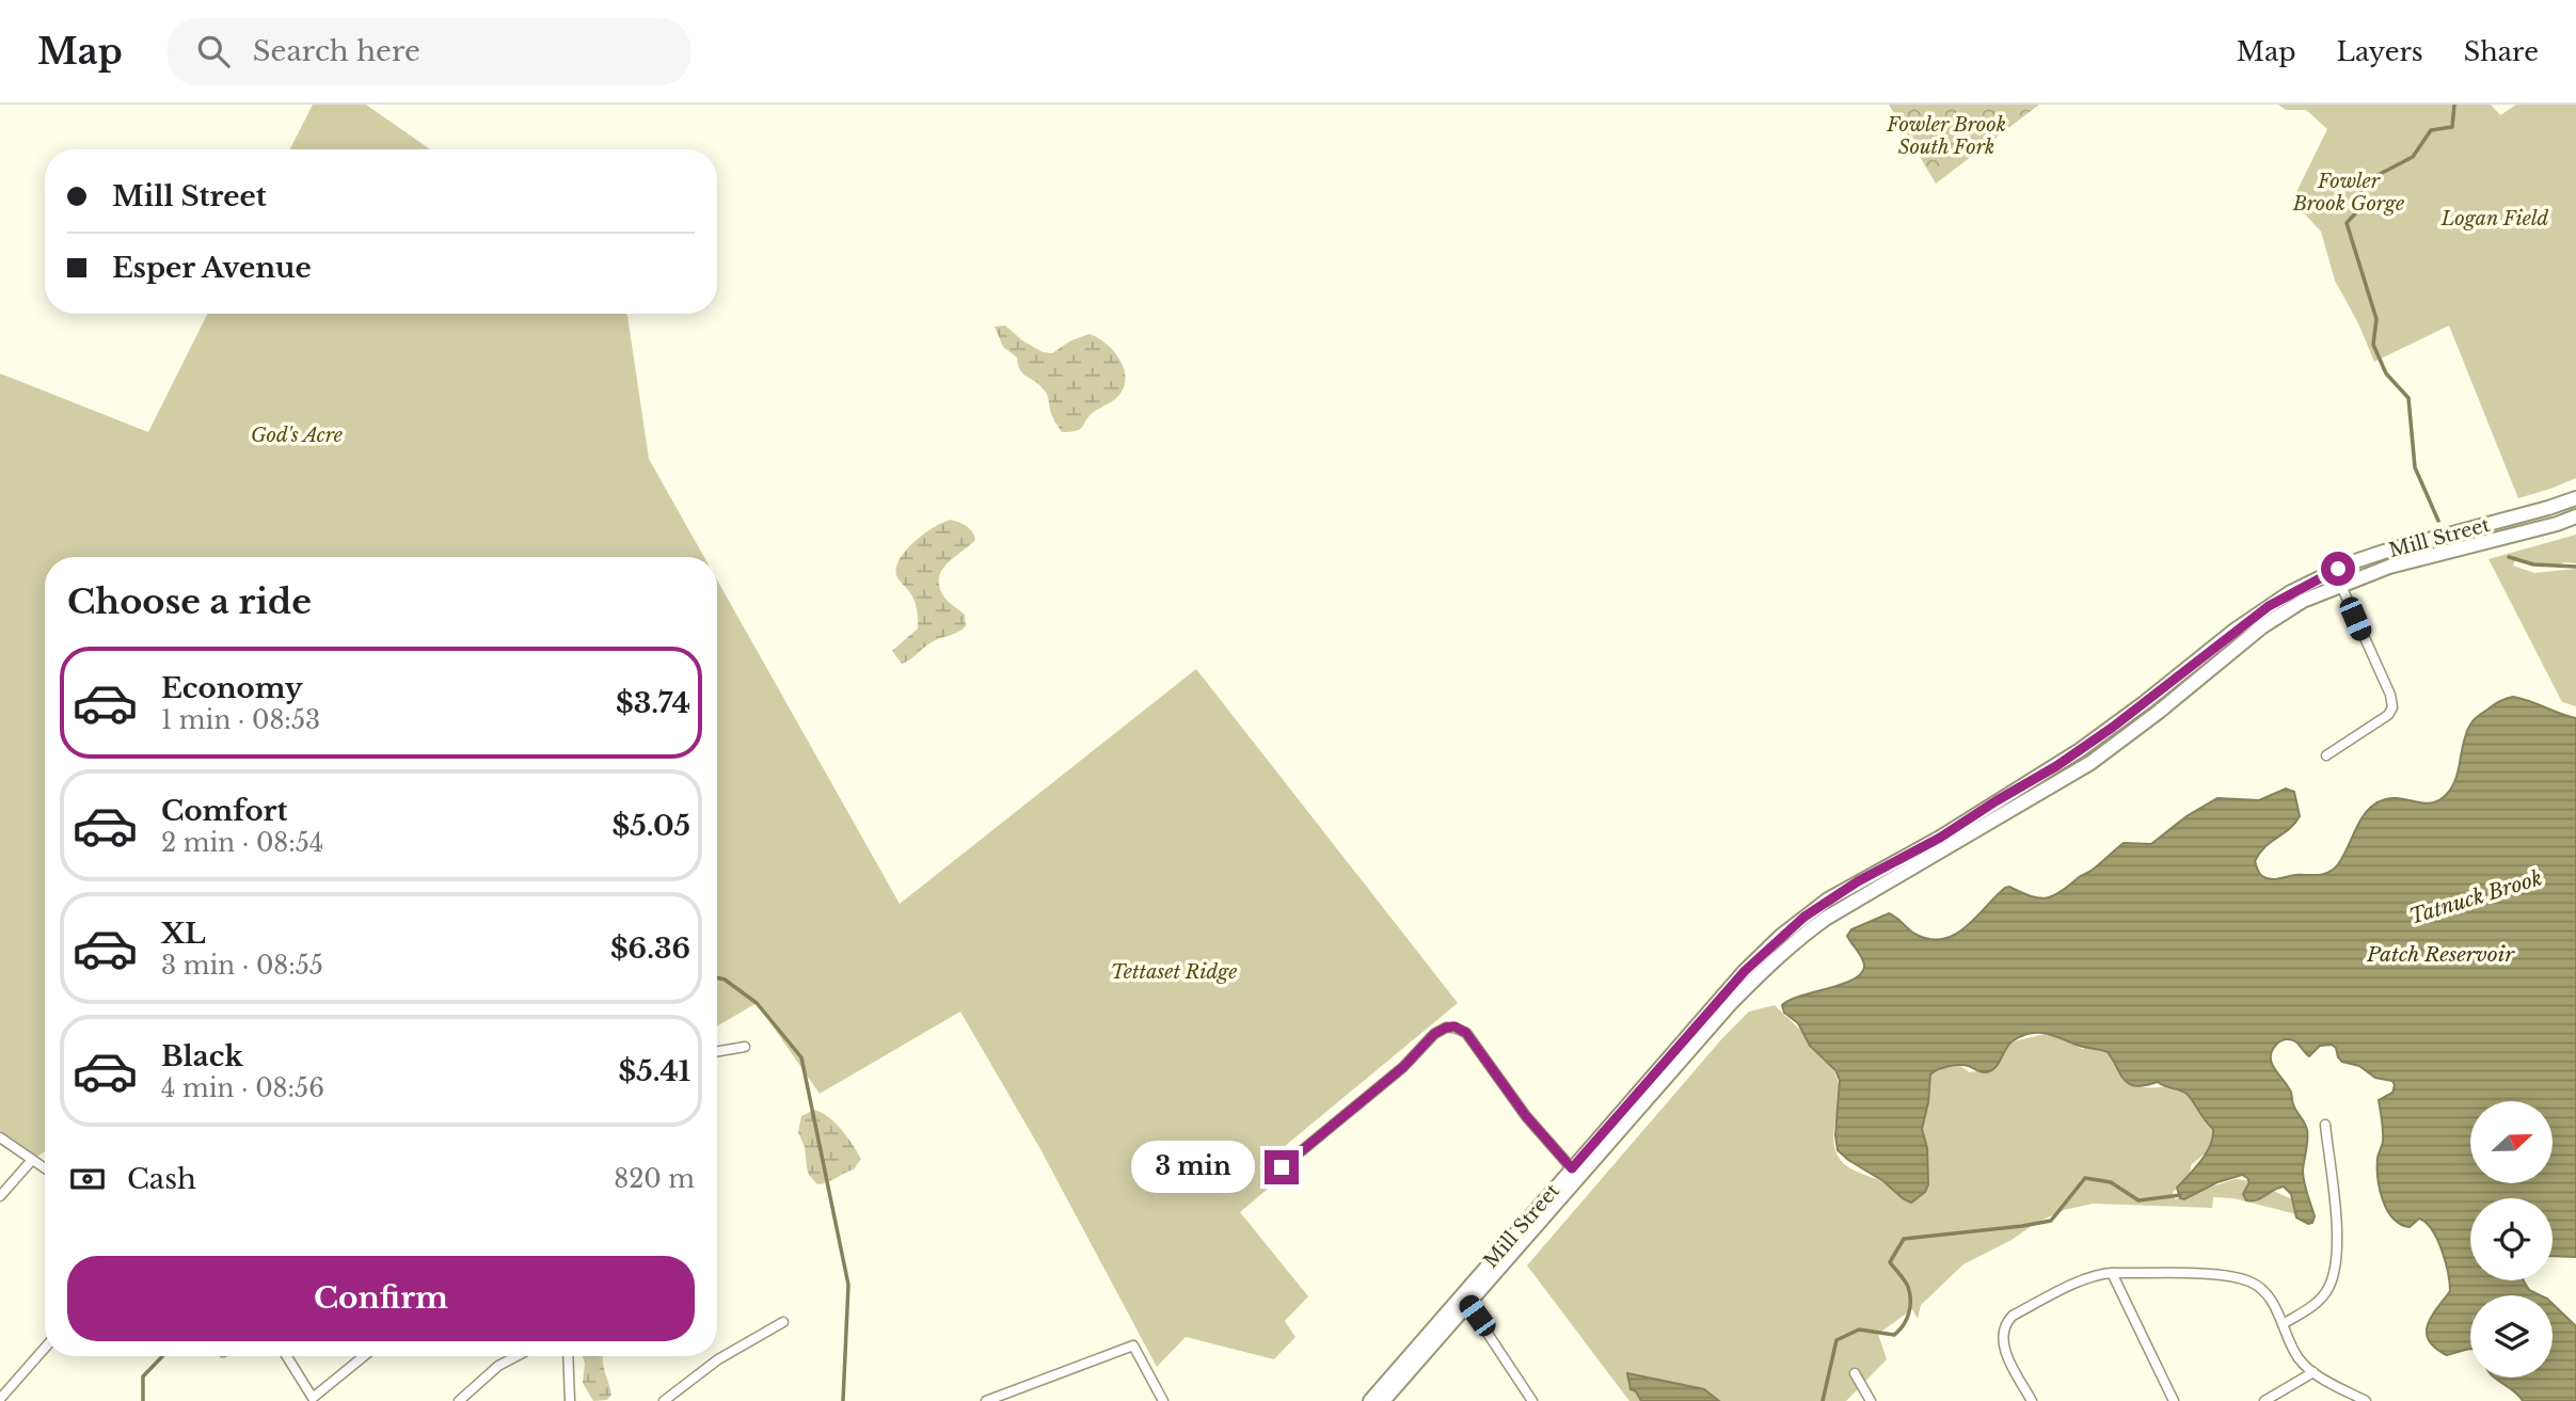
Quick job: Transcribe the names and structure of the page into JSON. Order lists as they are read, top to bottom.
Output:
{
  "streets": {
    "main road": ["Mill Street"]
  },
  "water": ["Tatnuck Brook", "Patch Reservoir"],
  "parks": [
    "Fowler Brook South Fork",
    "Fowler Brook Gorge",
    "Logan Field",
    "God's Acre",
    "Tettaset Ridge"
  ],
  "north": "right",
  "page": {
    "header": "Map",
    "search": "Search here",
    "nav": ["Map", "Layers", "Share"],
    "banner": ["Mill Street", "Esper Avenue"],
    "heading": "Choose a ride",
    "list": [
      {
        "name": "Economy",
        "note": "1 min · 08:53",
        "value": "$3.74"
      },
      {
        "name": "Comfort",
        "note": "2 min · 08:54",
        "value": "$5.05"
      },
      {
        "name": "XL",
        "note": "3 min · 08:55",
        "value": "$6.36"
      },
      {
        "name": "Black",
        "note": "4 min · 08:56",
        "value": "$5.41"
      }
    ],
    "pay": ["Cash", "820 m"],
    "bubble": "3 min",
    "buttons": "Confirm"
  }
}
